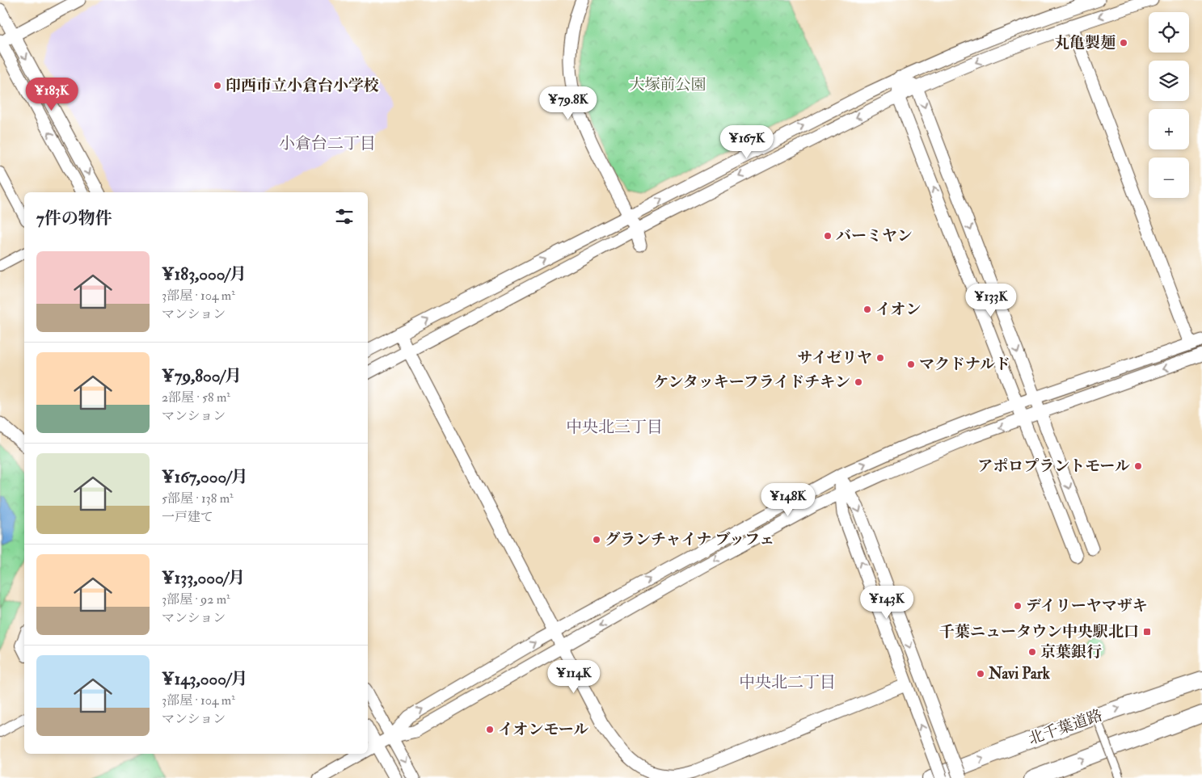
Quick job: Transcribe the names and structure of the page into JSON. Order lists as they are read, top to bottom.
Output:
{
  "streets": {
    "highway": ["北千葉道路"]
  },
  "districts": ["小倉台二丁目", "中央北三丁目", "中央北二丁目"],
  "parks": ["大塚前公園"],
  "places": {
    "other": [
      "丸亀製麺",
      "印西市立小倉台小学校",
      "バーミヤン",
      "イオン",
      "サイゼリヤ",
      "マクドナルド",
      "ケンタッキーフライドチキン",
      "アポロプラントモール",
      "グランチャイナ ブッフェ",
      "デイリーヤマザキ",
      "京葉銀行",
      "Navi Park",
      "イオンモール"
    ],
    "transit": ["千葉ニュータウン中央駅北口"]
  },
  "page": {
    "map_buttons": ["+", "−"],
    "price": [
      "¥183K",
      "¥79.8K",
      "¥167K",
      "¥133K",
      "¥148K",
      "¥143K",
      "¥114K"
    ],
    "heading": "7件の物件",
    "list": [
      {
        "name": "¥183,000/月",
        "note": "3部屋 · 104 m² · マンション"
      },
      {
        "name": "¥79,800/月",
        "note": "2部屋 · 58 m² · マンション"
      },
      {
        "name": "¥167,000/月",
        "note": "5部屋 · 138 m² · 一戸建て"
      },
      {
        "name": "¥133,000/月",
        "note": "3部屋 · 92 m² · マンション"
      },
      {
        "name": "¥143,000/月",
        "note": "3部屋 · 104 m² · マンション"
      }
    ]
  }
}
